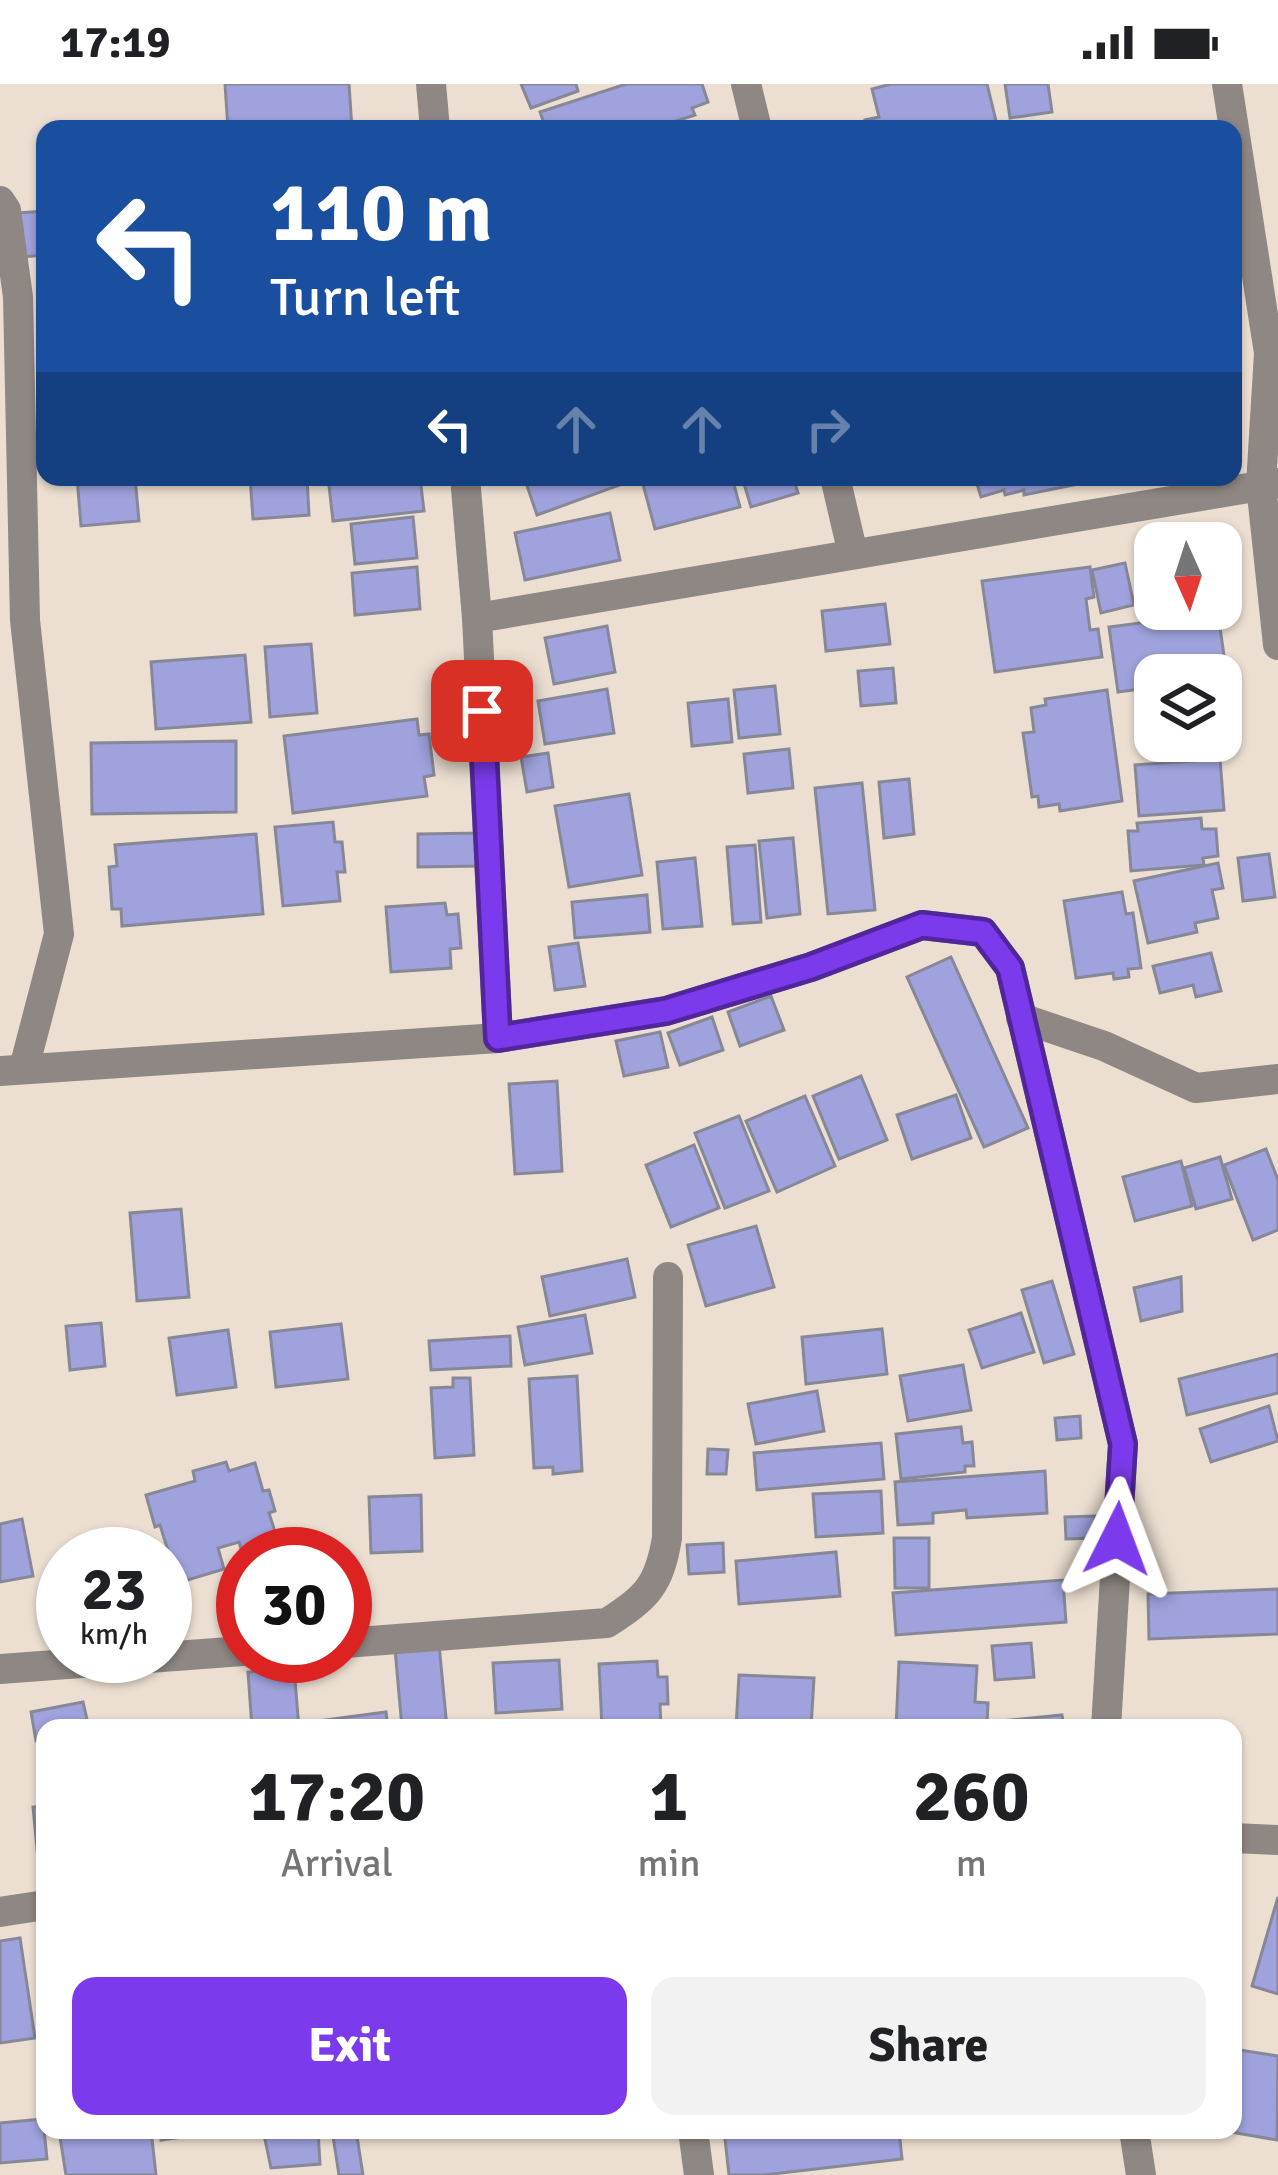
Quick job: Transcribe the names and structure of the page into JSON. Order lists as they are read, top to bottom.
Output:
{
  "north": "bottom",
  "page": {
    "status": "17:19",
    "turn": ["110 m", "Turn left"],
    "speed": "23 km/h",
    "limit": "30",
    "eta": [
      "17:20",
      "Arrival",
      "1",
      "min",
      "260",
      "m"
    ],
    "buttons": ["Exit", "Share"]
  }
}
